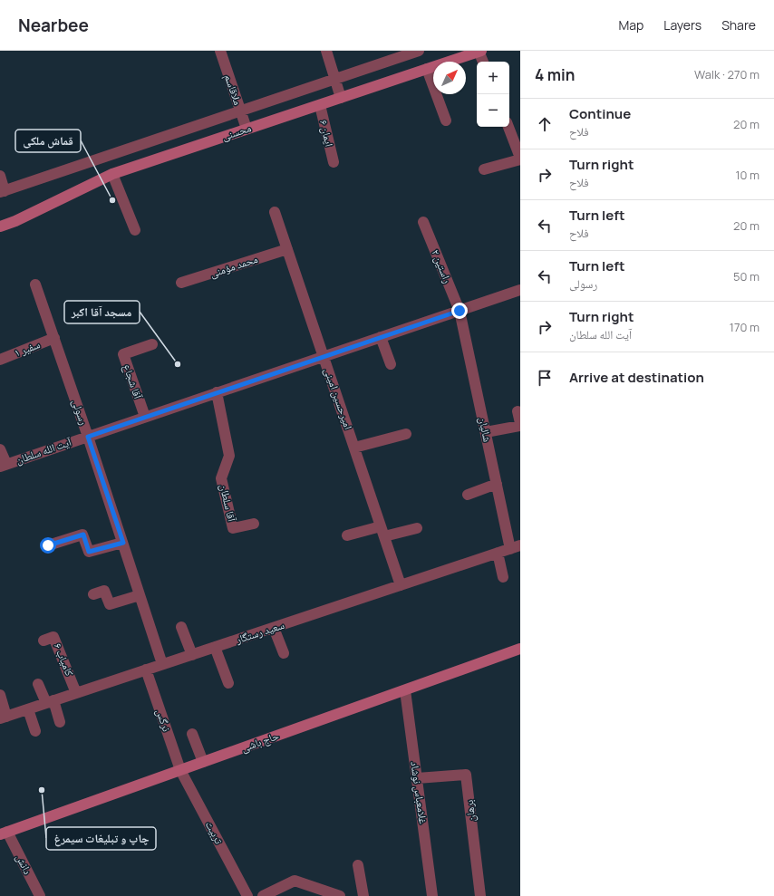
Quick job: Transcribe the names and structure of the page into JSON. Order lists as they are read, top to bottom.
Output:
{
  "streets": {
    "street": [
      "ملاقاسم",
      "محسنی",
      "ایمان ۶",
      "محمد مؤمنی",
      "راستین ۲",
      "سفیر ۱",
      "آقا شجاع",
      "امیرحسین امینی",
      "رسولی",
      "شالیان",
      "آیت الله سلطان",
      "آقا سلطان",
      "سعید رستگار",
      "کامیاب ۶",
      "نرگس",
      "حاج باشی",
      "غلامعباس نوشاد",
      "برهان",
      "تربیت",
      "دانش"
    ]
  },
  "crossings": [
    ["ملاقاسم", "محسنی"],
    ["محسنی", "ایمان ۶"],
    ["محمد مؤمنی", "امیرحسین امینی"],
    ["راستین ۲", "شالیان"],
    ["راستین ۲", "آیت الله سلطان"],
    ["سفیر ۱", "رسولی"],
    ["آقا شجاع", "آیت الله سلطان"],
    ["امیرحسین امینی", "آیت الله سلطان"],
    ["امیرحسین امینی", "سعید رستگار"],
    ["رسولی", "آیت الله سلطان"],
    ["رسولی", "سعید رستگار"],
    ["شالیان", "آیت الله سلطان"],
    ["شالیان", "سعید رستگار"],
    ["آیت الله سلطان", "آقا سلطان"],
    ["سعید رستگار", "کامیاب ۶"],
    ["سعید رستگار", "نرگس"],
    ["نرگس", "حاج باشی"],
    ["نرگس", "تربیت"],
    ["حاج باشی", "غلامعباس نوشاد"],
    ["حاج باشی", "تربیت"],
    ["حاج باشی", "دانش"],
    ["غلامعباس نوشاد", "برهان"]
  ],
  "places": ["قماش ملکی", "مسجد آقا اکبر", "چاپ و تبلیغات سیمرغ"],
  "north": "top right",
  "page": {
    "header": "Nearbee",
    "nav": ["Map", "Layers", "Share"],
    "heading": ["4 min", "Walk · 270 m"],
    "map_buttons": ["+", "−"],
    "list": [
      ["Continue", "فلاح", "20 m"],
      ["Turn right", "فلاح", "10 m"],
      ["Turn left", "فلاح", "20 m"],
      ["Turn left", "رسولی", "50 m"],
      ["Turn right", "آیت الله سلطان", "170 m"],
      "Arrive at destination"
    ]
  }
}
